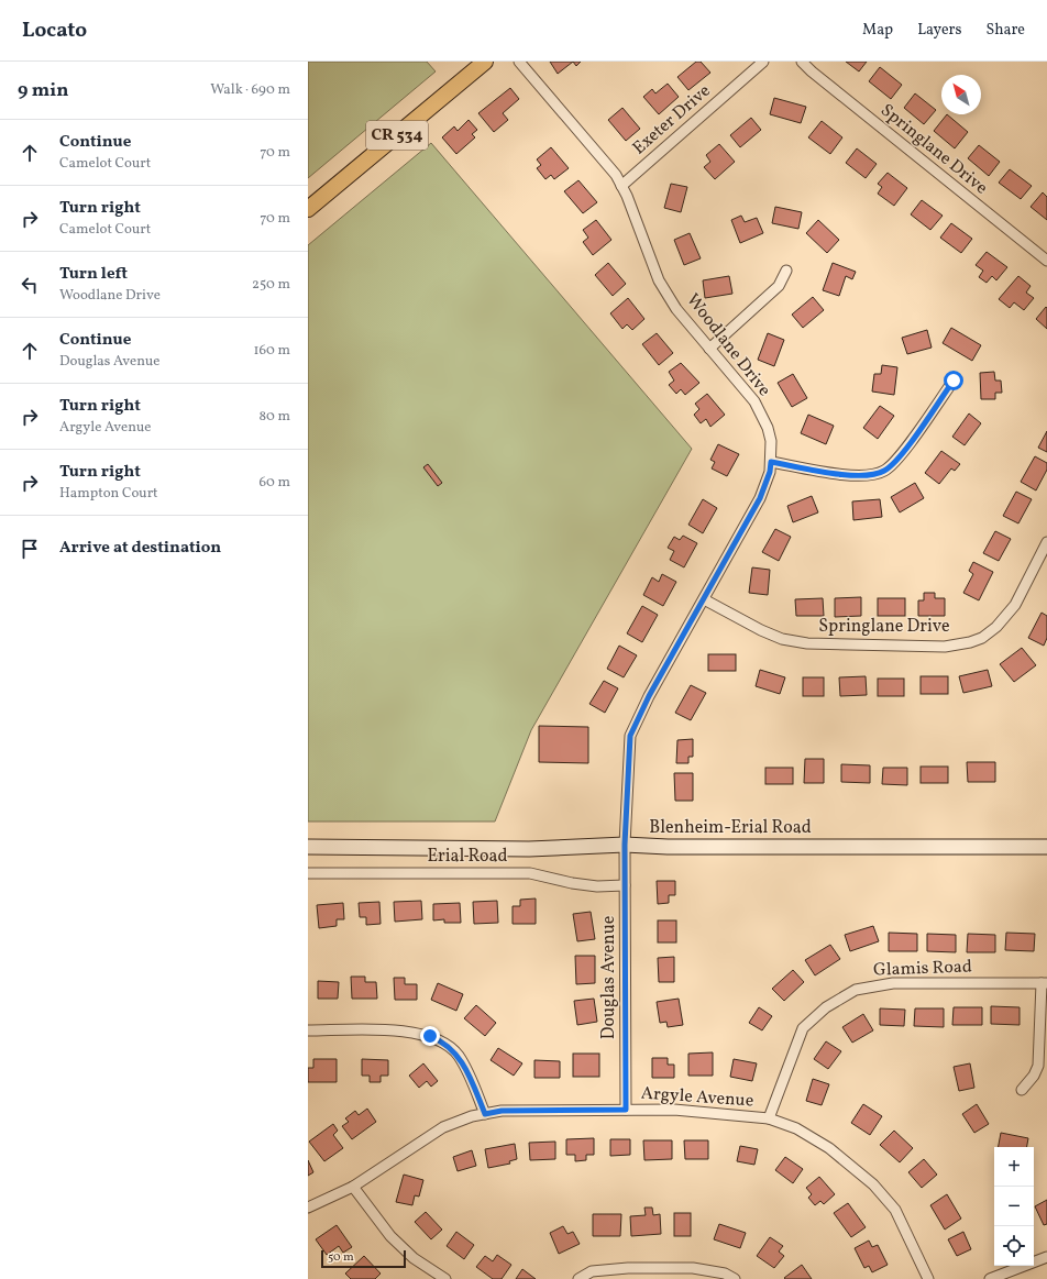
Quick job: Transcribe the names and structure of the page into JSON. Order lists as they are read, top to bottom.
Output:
{
  "streets": {
    "main road": ["CR 534", "Blenheim-Erial Road"],
    "street": [
      "Exeter Drive",
      "Springlane Drive",
      "Woodlane Drive",
      "Erial Road",
      "Glamis Road",
      "Douglas Avenue",
      "Argyle Avenue"
    ]
  },
  "crossings": [
    ["Exeter Drive", "Woodlane Drive"],
    ["Springlane Drive", "Woodlane Drive"],
    ["Woodlane Drive", "Blenheim-Erial Road"],
    ["Woodlane Drive", "Douglas Avenue"],
    ["Blenheim-Erial Road", "Douglas Avenue"],
    ["Erial Road", "Douglas Avenue"],
    ["Glamis Road", "Argyle Avenue"],
    ["Douglas Avenue", "Argyle Avenue"]
  ],
  "scale_bar": "50 m",
  "north": "top left",
  "page": {
    "header": "Locato",
    "nav": ["Map", "Layers", "Share"],
    "heading": ["9 min", "Walk · 690 m"],
    "list": [
      ["Continue", "Camelot Court", "70 m"],
      ["Turn right", "Camelot Court", "70 m"],
      ["Turn left", "Woodlane Drive", "250 m"],
      ["Continue", "Douglas Avenue", "160 m"],
      ["Turn right", "Argyle Avenue", "80 m"],
      ["Turn right", "Hampton Court", "60 m"],
      "Arrive at destination"
    ],
    "map_buttons": ["+", "−"],
    "scale": "50 m"
  }
}
